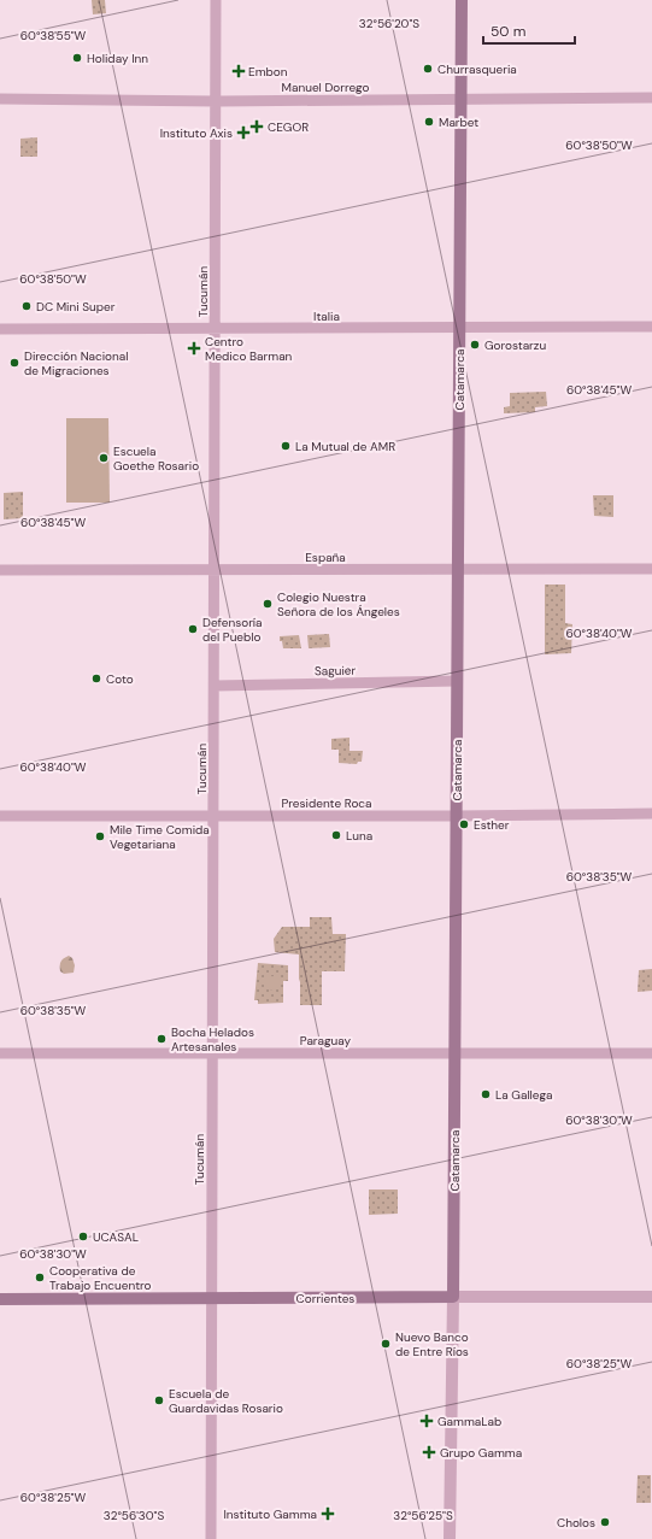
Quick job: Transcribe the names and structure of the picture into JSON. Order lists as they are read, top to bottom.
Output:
{
  "streets": {
    "main road": ["Catamarca", "Corrientes"],
    "street": [
      "Manuel Dorrego",
      "Tucumán",
      "Italia",
      "España",
      "Saguier",
      "Presidente Roca",
      "Paraguay"
    ]
  },
  "crossings": [
    ["Manuel Dorrego", "Tucumán"],
    ["Manuel Dorrego", "Catamarca"],
    ["Tucumán", "Italia"],
    ["Tucumán", "España"],
    ["Tucumán", "Saguier"],
    ["Tucumán", "Presidente Roca"],
    ["Tucumán", "Paraguay"],
    ["Tucumán", "Corrientes"],
    ["Italia", "Catamarca"],
    ["Catamarca", "España"],
    ["Catamarca", "Saguier"],
    ["Catamarca", "Presidente Roca"],
    ["Catamarca", "Paraguay"],
    ["Catamarca", "Corrientes"]
  ],
  "places": {
    "other": [
      "Holiday Inn",
      "Churrasqueria",
      "Marbet",
      "DC Mini Super",
      "Gorostarzu",
      "Dirección Nacional de Migraciones",
      "La Mutual de AMR",
      "Escuela Goethe Rosario",
      "Colegio Nuestra Señora de los Ángeles",
      "Defensoría del Pueblo",
      "Coto",
      "Esther",
      "Luna",
      "Mile Time Comida Vegetariana",
      "Bocha Helados Artesanales",
      "La Gallega",
      "UCASAL",
      "Cooperativa de Trabajo Encuentro",
      "Nuevo Banco de Entre Ríos",
      "Escuela de Guardavidas Rosario",
      "Cholos"
    ],
    "health": [
      "Embon",
      "CEGOR",
      "Instituto Axis",
      "Centro Medico Barman",
      "GammaLab",
      "Grupo Gamma",
      "Instituto Gamma"
    ]
  },
  "scale_bar": "50 m",
  "coordinates": [
    "32°56'20\"S",
    "60°38'55\"W",
    "60°38'50\"W",
    "60°38'45\"W",
    "60°38'40\"W",
    "60°38'35\"W",
    "60°38'30\"W",
    "60°38'25\"W",
    "32°56'30\"S",
    "32°56'25\"S"
  ]
}
